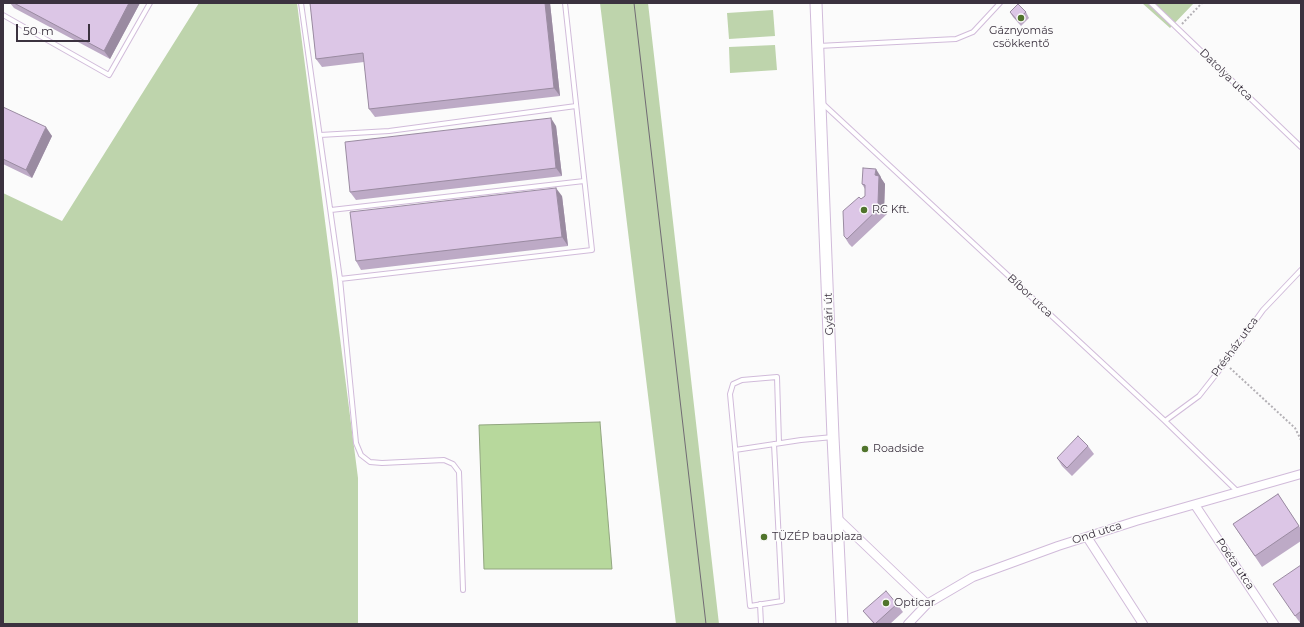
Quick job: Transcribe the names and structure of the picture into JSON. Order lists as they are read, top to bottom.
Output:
{
  "streets": {
    "street": ["Gyári út", "Ond utca", "Poéta utca"],
    "lane": ["Datolya utca", "Bíbor utca", "Présház utca"]
  },
  "crossings": [
    ["Bíbor utca", "Gyári út"],
    ["Bíbor utca", "Présház utca"],
    ["Bíbor utca", "Ond utca"],
    ["Ond utca", "Poéta utca"]
  ],
  "places": [
    "Gáznyomás csökkentő",
    "RC Kft.",
    "Roadside",
    "TÜZÉP bauplaza",
    "Opticar"
  ],
  "scale_bar": "50 m"
}
